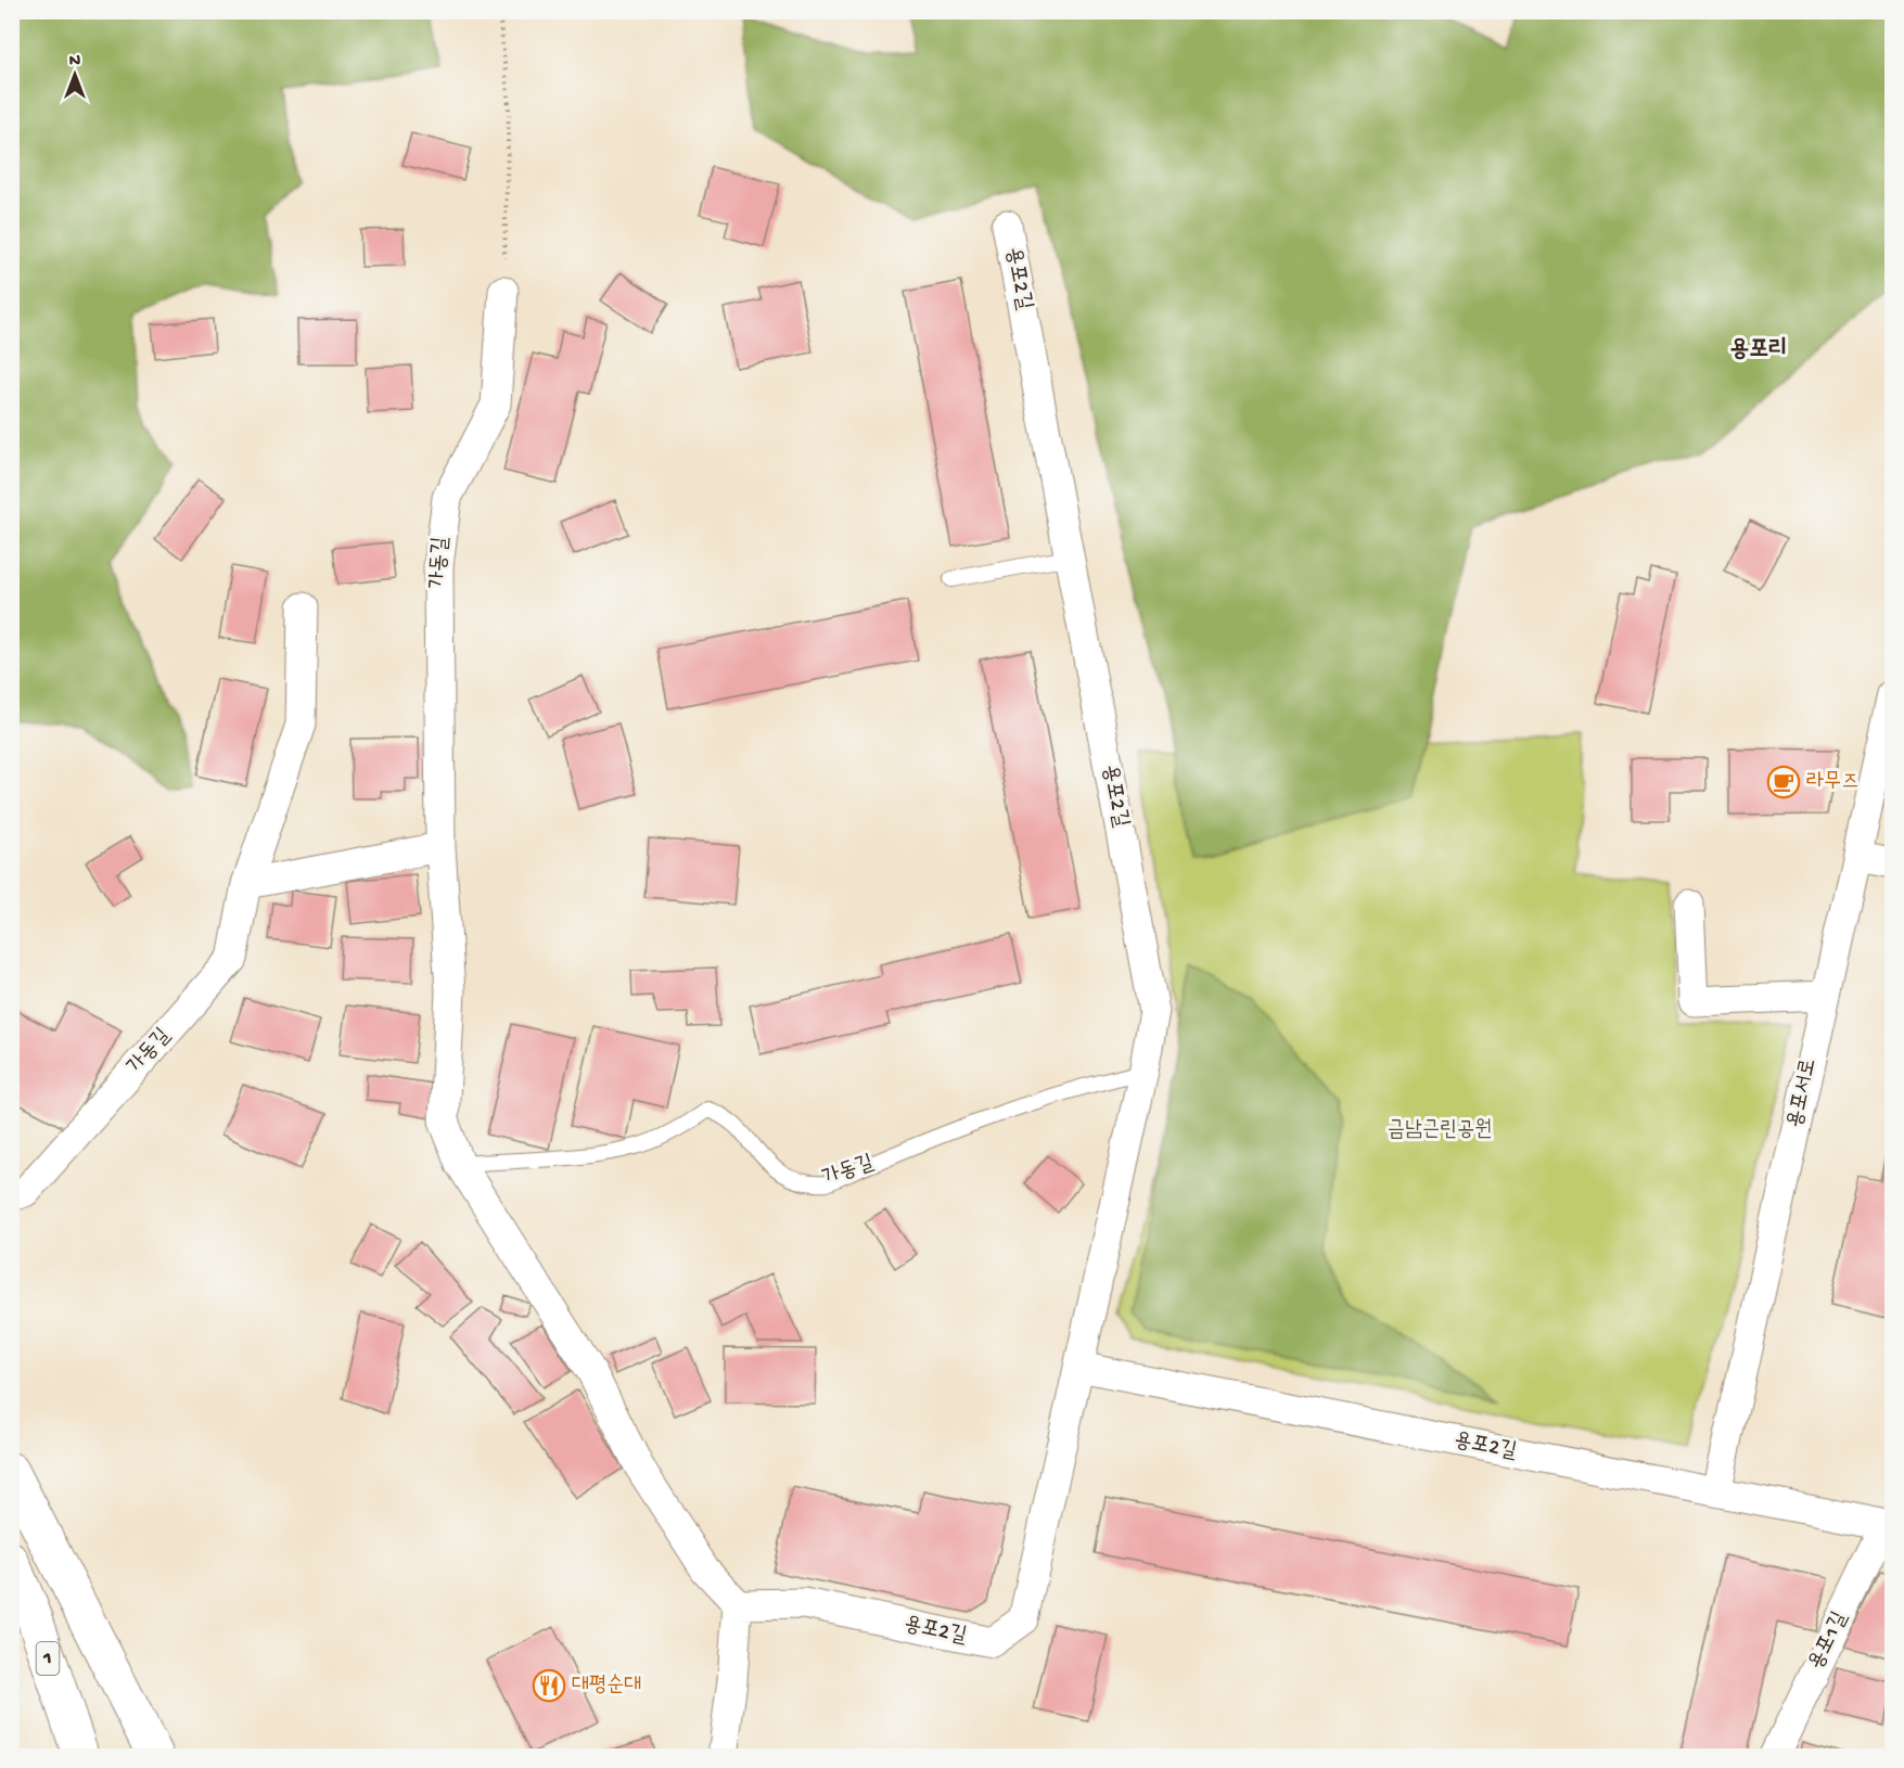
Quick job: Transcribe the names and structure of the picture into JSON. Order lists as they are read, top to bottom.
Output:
{
  "streets": {
    "highway": ["1"],
    "street": [
      "용포2길",
      "가동길",
      "용포서로",
      "용포1길"
    ]
  },
  "crossings": [
    ["용포2길", "가동길"],
    ["용포2길", "용포서로"],
    ["용포2길", "용포1길"]
  ],
  "districts": ["용포리"],
  "parks": ["금남근린공원"],
  "places": {
    "cafe": ["라무즈"],
    "restaurant": ["대평순대"]
  },
  "north": "top"
}
